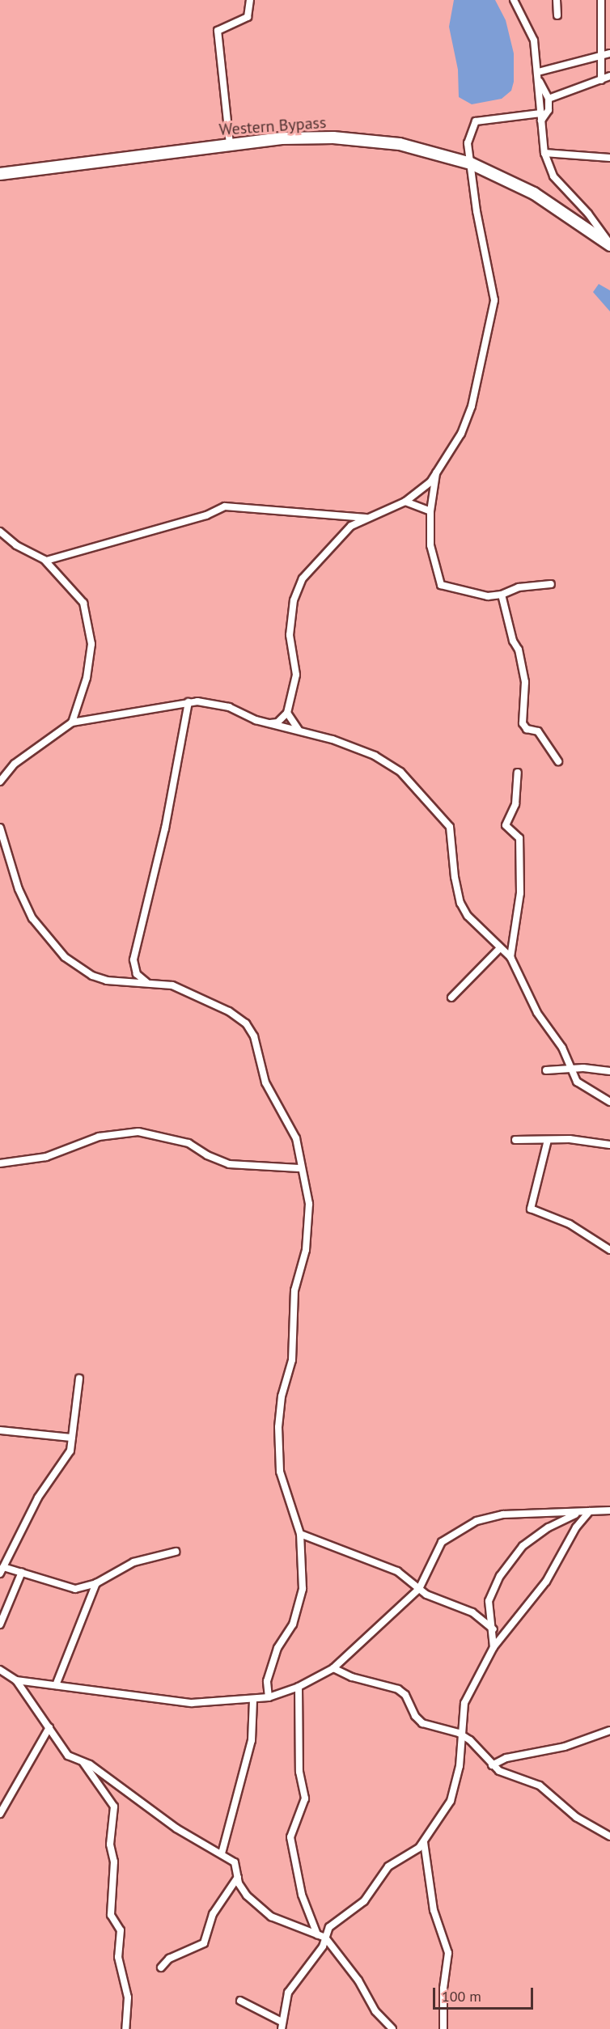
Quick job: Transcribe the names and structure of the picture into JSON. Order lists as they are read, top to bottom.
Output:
{
  "streets": {
    "main road": ["Western Bypass"]
  },
  "scale_bar": "100 m"
}
